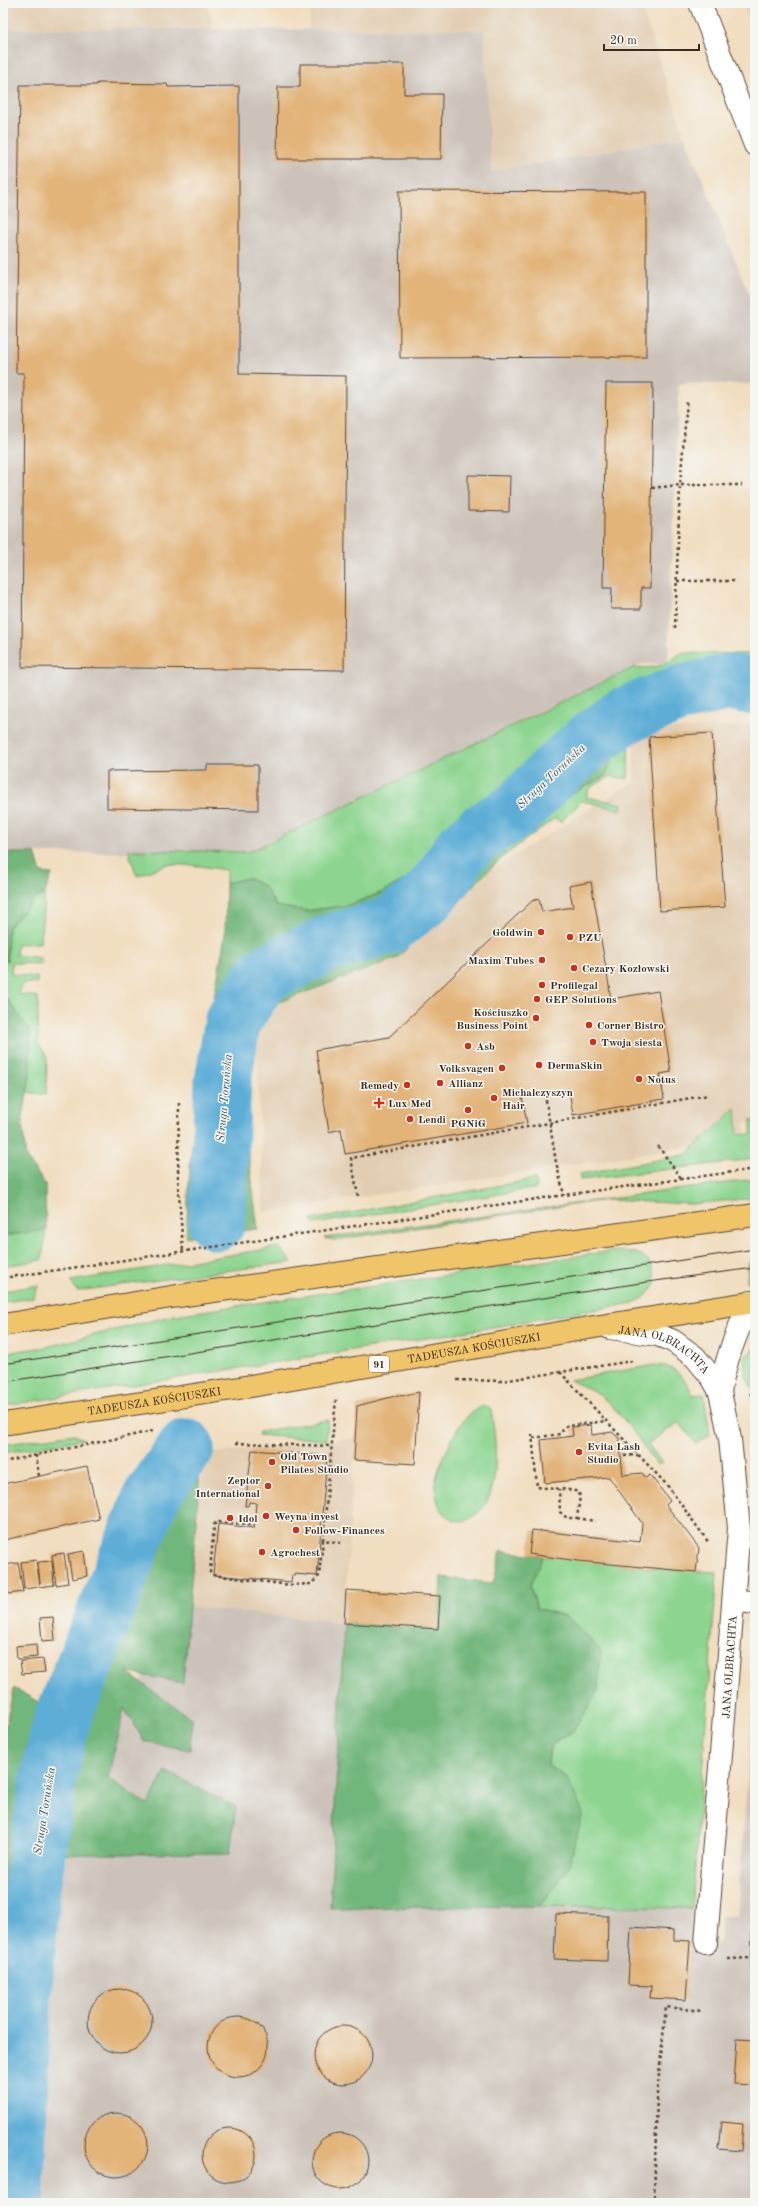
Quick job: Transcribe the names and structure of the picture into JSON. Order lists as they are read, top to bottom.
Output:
{
  "streets": {
    "main road": ["TADEUSZA KOŚCIUSZKI", "91"],
    "street": ["JANA OLBRACHTA"]
  },
  "crossings": [
    ["TADEUSZA KOŚCIUSZKI", "JANA OLBRACHTA"]
  ],
  "water": ["Struga Toruńska"],
  "places": {
    "other": [
      "Goldwin",
      "PZU",
      "Maxim Tubes",
      "Cezary Kozłowski",
      "Profilegal",
      "GEP Solutions",
      "Kościuszko Business Point",
      "Corner Bistro",
      "Twoja siesta",
      "Asb",
      "DermaSkin",
      "Volksvagen",
      "Notus",
      "Allianz",
      "Remedy",
      "Michalczyszyn Hair",
      "PGNiG",
      "Lendi",
      "Evita Lash Studio",
      "Old Town Pilates Studio",
      "Zeptor International",
      "Weyna invest",
      "Idol",
      "Follow-Finances",
      "Agrochest"
    ],
    "health": ["Lux Med"]
  },
  "scale_bar": "20 m"
}
